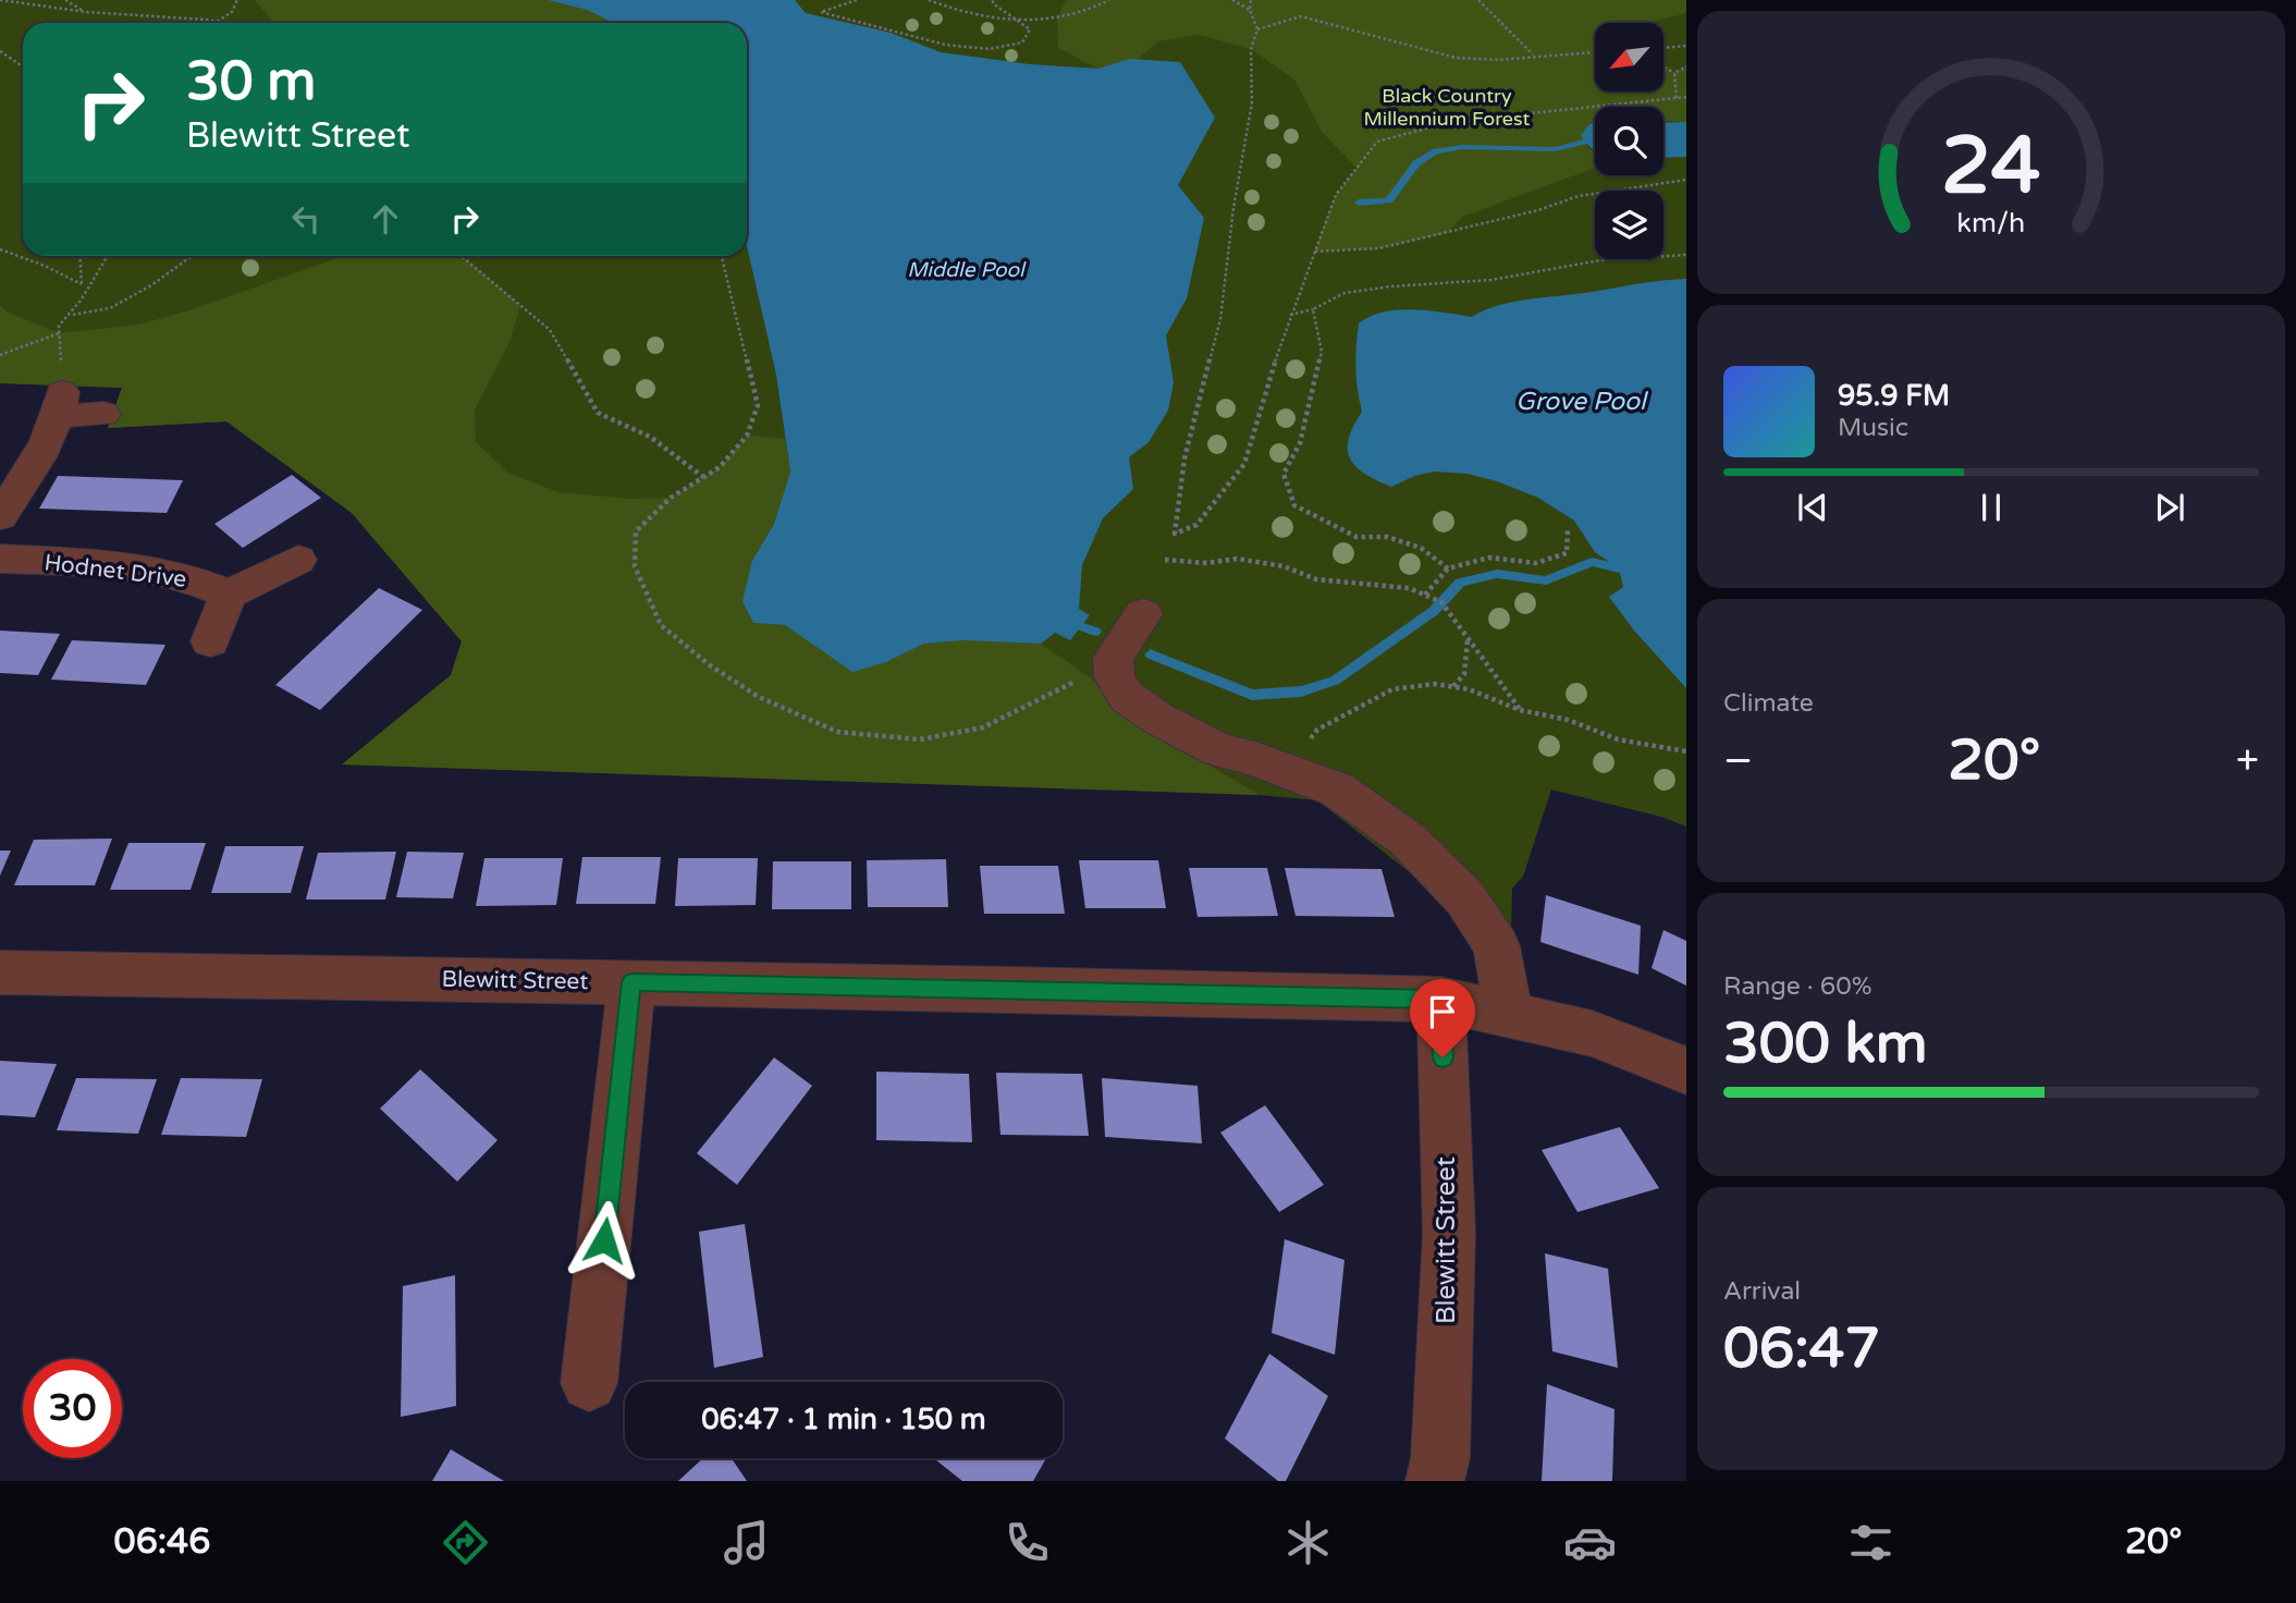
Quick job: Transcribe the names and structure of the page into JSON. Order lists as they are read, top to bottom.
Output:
{
  "streets": {
    "street": ["Hodnet Drive", "Blewitt Street"]
  },
  "water": ["Middle Pool", "Grove Pool"],
  "parks": ["Black Country Millennium Forest"],
  "north": "bottom left",
  "page": {
    "turn": ["30 m", "Blewitt Street"],
    "song": ["95.9 FM", "Music"],
    "tile": [
      "Climate",
      ["Range · 60%", "300 km"],
      ["Arrival", "06:47"]
    ],
    "heat": ["−", "20°", "+"],
    "limit": "30",
    "trip": "06:47 · 1 min · 150 m",
    "tabs": ["06:46", "20°"],
    "gauge": ["24", "km/h"]
  }
}
